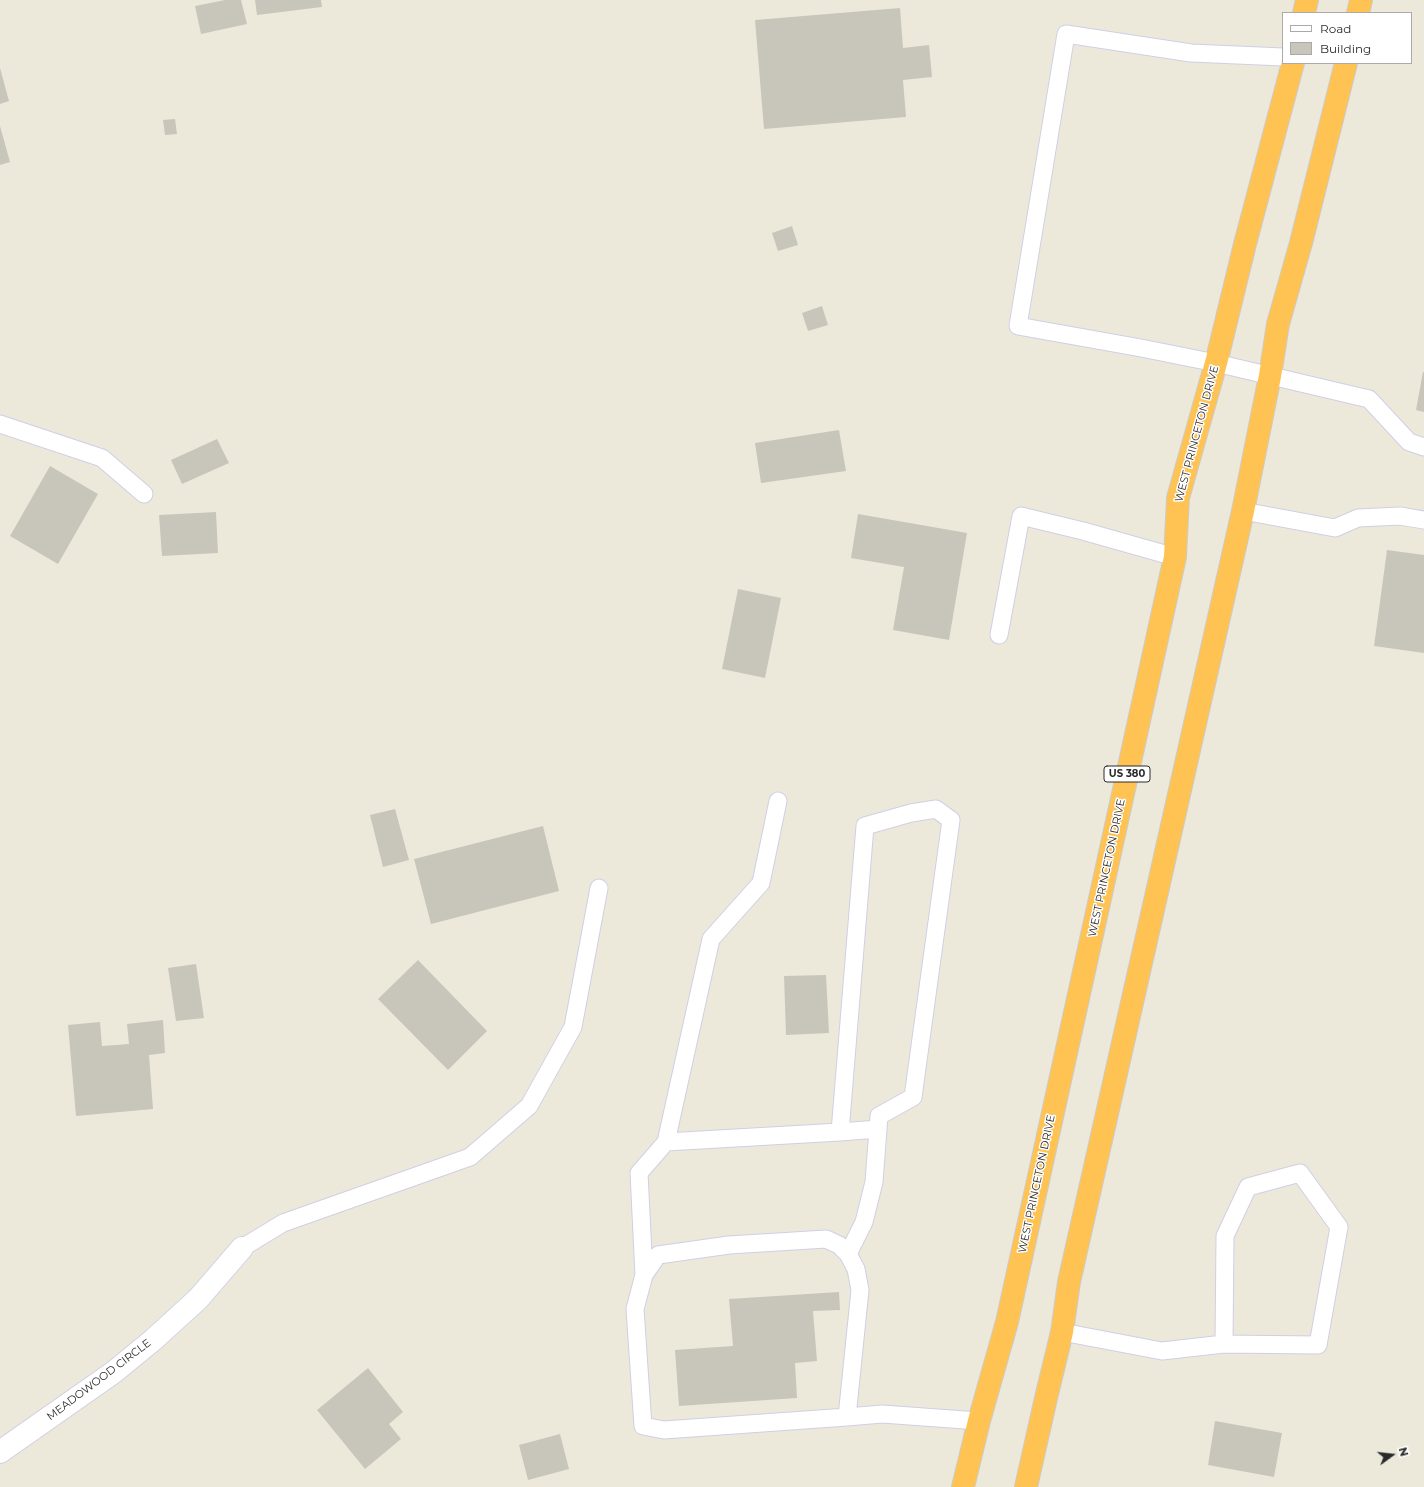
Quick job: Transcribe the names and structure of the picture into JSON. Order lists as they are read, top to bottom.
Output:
{
  "streets": {
    "highway": ["WEST PRINCETON DRIVE", "US 380"],
    "street": ["MEADOWOOD CIRCLE"]
  },
  "legend": ["Road", "Building"],
  "north": "right"
}
